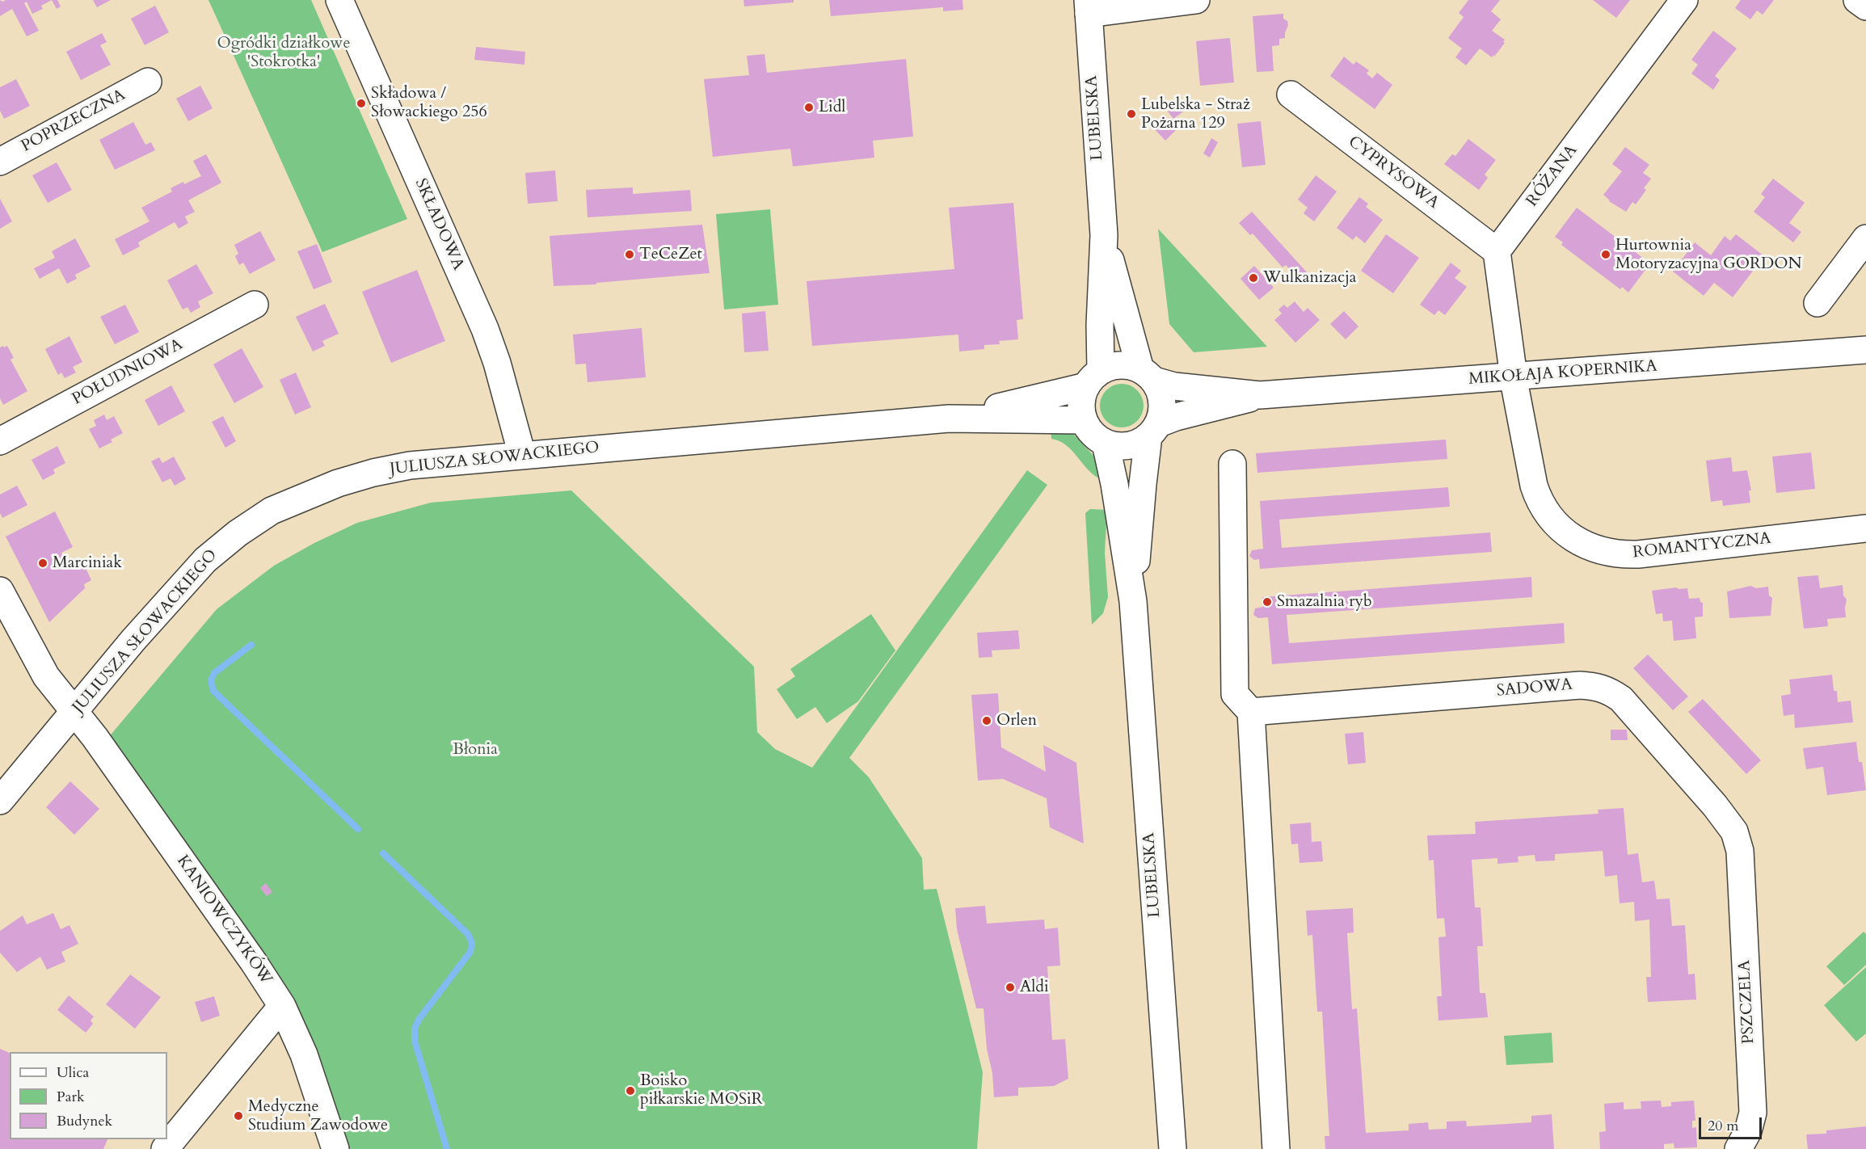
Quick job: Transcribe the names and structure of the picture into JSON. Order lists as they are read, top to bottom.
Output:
{
  "streets": {
    "street": [
      "LUBELSKA",
      "POPRZECZNA",
      "CYPRYSOWA",
      "RÓŻANA",
      "SKŁADOWA",
      "POŁUDNIOWA",
      "MIKOŁAJA KOPERNIKA",
      "JULIUSZA SŁOWACKIEGO",
      "ROMANTYCZNA",
      "SADOWA",
      "KANIOWCZYKÓW",
      "PSZCZELA"
    ]
  },
  "crossings": [
    ["LUBELSKA", "MIKOŁAJA KOPERNIKA"],
    ["LUBELSKA", "JULIUSZA SŁOWACKIEGO"],
    ["CYPRYSOWA", "RÓŻANA"],
    ["SKŁADOWA", "JULIUSZA SŁOWACKIEGO"],
    ["MIKOŁAJA KOPERNIKA", "JULIUSZA SŁOWACKIEGO"],
    ["MIKOŁAJA KOPERNIKA", "ROMANTYCZNA"],
    ["JULIUSZA SŁOWACKIEGO", "KANIOWCZYKÓW"],
    ["SADOWA", "PSZCZELA"]
  ],
  "parks": ["Ogródki działkowe 'Stokrotka'", "Błonia"],
  "places": [
    "Składowa / Słowackiego 256",
    "Lidl",
    "Lubelska - Straż Pożarna 129",
    "TeCeZet",
    "Hurtownia Motoryzacyjna GORDON",
    "Wulkanizacja",
    "Marciniak",
    "Smazalnia ryb",
    "Orlen",
    "Aldi",
    "Boisko piłkarskie MOSiR",
    "Medyczne Studium Zawodowe"
  ],
  "legend": ["Ulica", "Park", "Budynek"],
  "scale_bar": "20 m"
}
